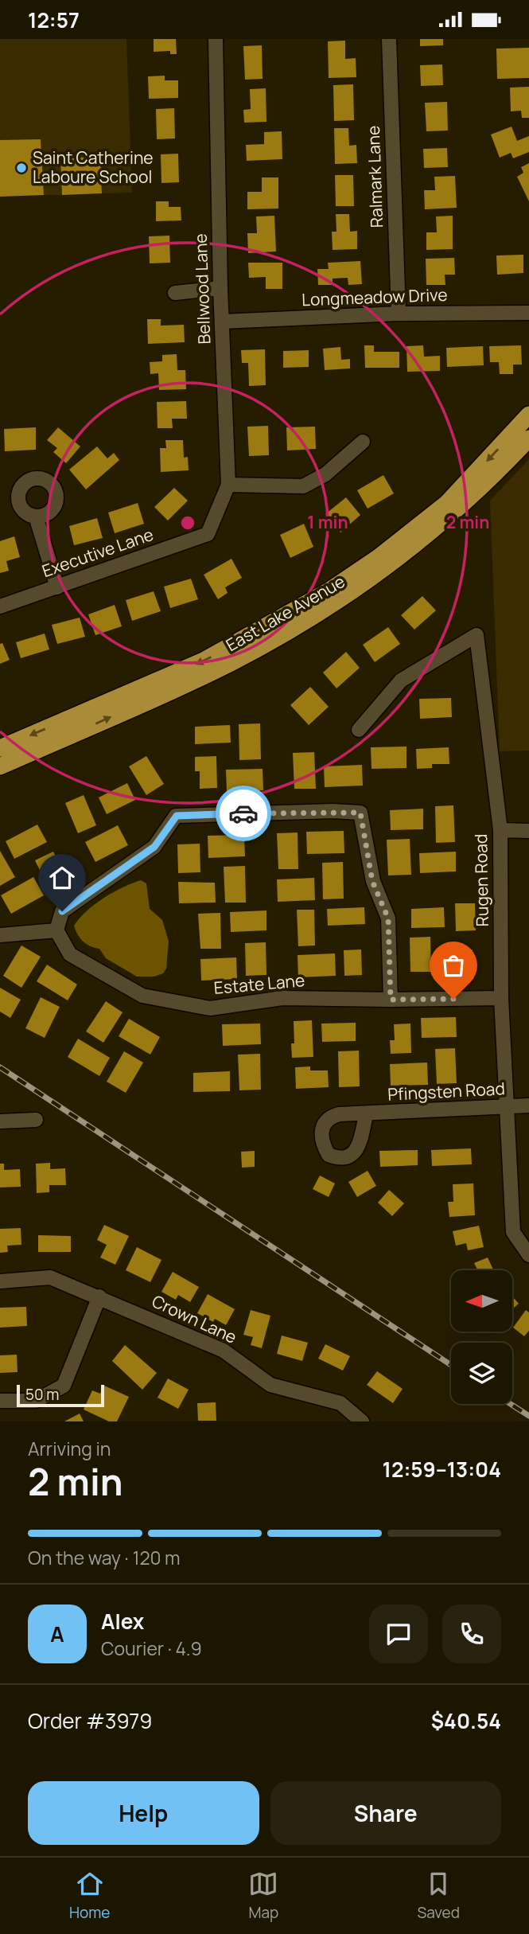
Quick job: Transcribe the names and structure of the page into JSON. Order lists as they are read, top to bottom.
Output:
{
  "streets": {
    "main road": ["East Lake Avenue"],
    "street": [
      "Ralmark Lane",
      "Bellwood Lane",
      "Longmeadow Drive",
      "Executive Lane",
      "Rugen Road",
      "Estate Lane",
      "Pfingsten Road",
      "Crown Lane"
    ]
  },
  "crossings": [
    ["Ralmark Lane", "Longmeadow Drive"],
    ["Bellwood Lane", "Longmeadow Drive"],
    ["Bellwood Lane", "Executive Lane"],
    ["Rugen Road", "Estate Lane"],
    ["Rugen Road", "Pfingsten Road"]
  ],
  "places": ["Saint Catherine Laboure School"],
  "scale_bar": "50 m",
  "north": "left",
  "page": {
    "status": "12:57",
    "scale": "50 m",
    "heading": ["2 min", "Arriving in", "12:59–13:04"],
    "panel": [
      "Alex",
      "Courier · 4.9",
      "Order #3979",
      "$40.54"
    ],
    "bar": "On the way · 120 m",
    "round": "A",
    "buttons": ["Help", "Share"],
    "tabs": ["Home", "Map", "Saved"]
  },
  "rings": ["1 min", "2 min"]
}
